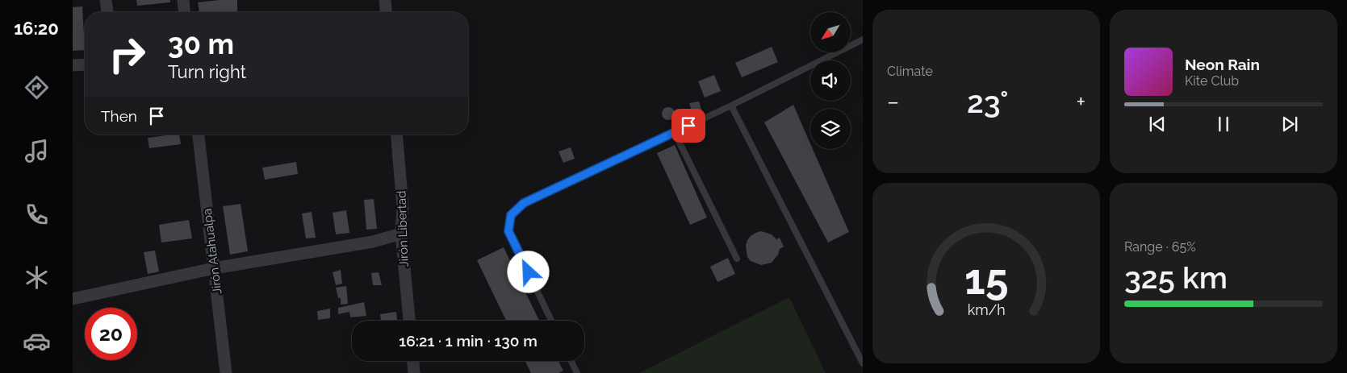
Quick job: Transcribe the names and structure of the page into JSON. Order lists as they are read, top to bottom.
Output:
{
  "streets": {
    "street": ["Jirón Libertad", "Jirón Atahualpa"]
  },
  "north": "bottom left",
  "page": {
    "tabs": "16:20",
    "tile": [
      "Climate",
      ["Range · 65%", "325 km"]
    ],
    "turn": ["30 m", "Turn right"],
    "song": ["Neon Rain", "Kite Club"],
    "heat": ["−", "23°", "+"],
    "then": "Then",
    "limit": "20",
    "trip": "16:21 · 1 min · 130 m",
    "gauge": ["15", "km/h"]
  }
}
